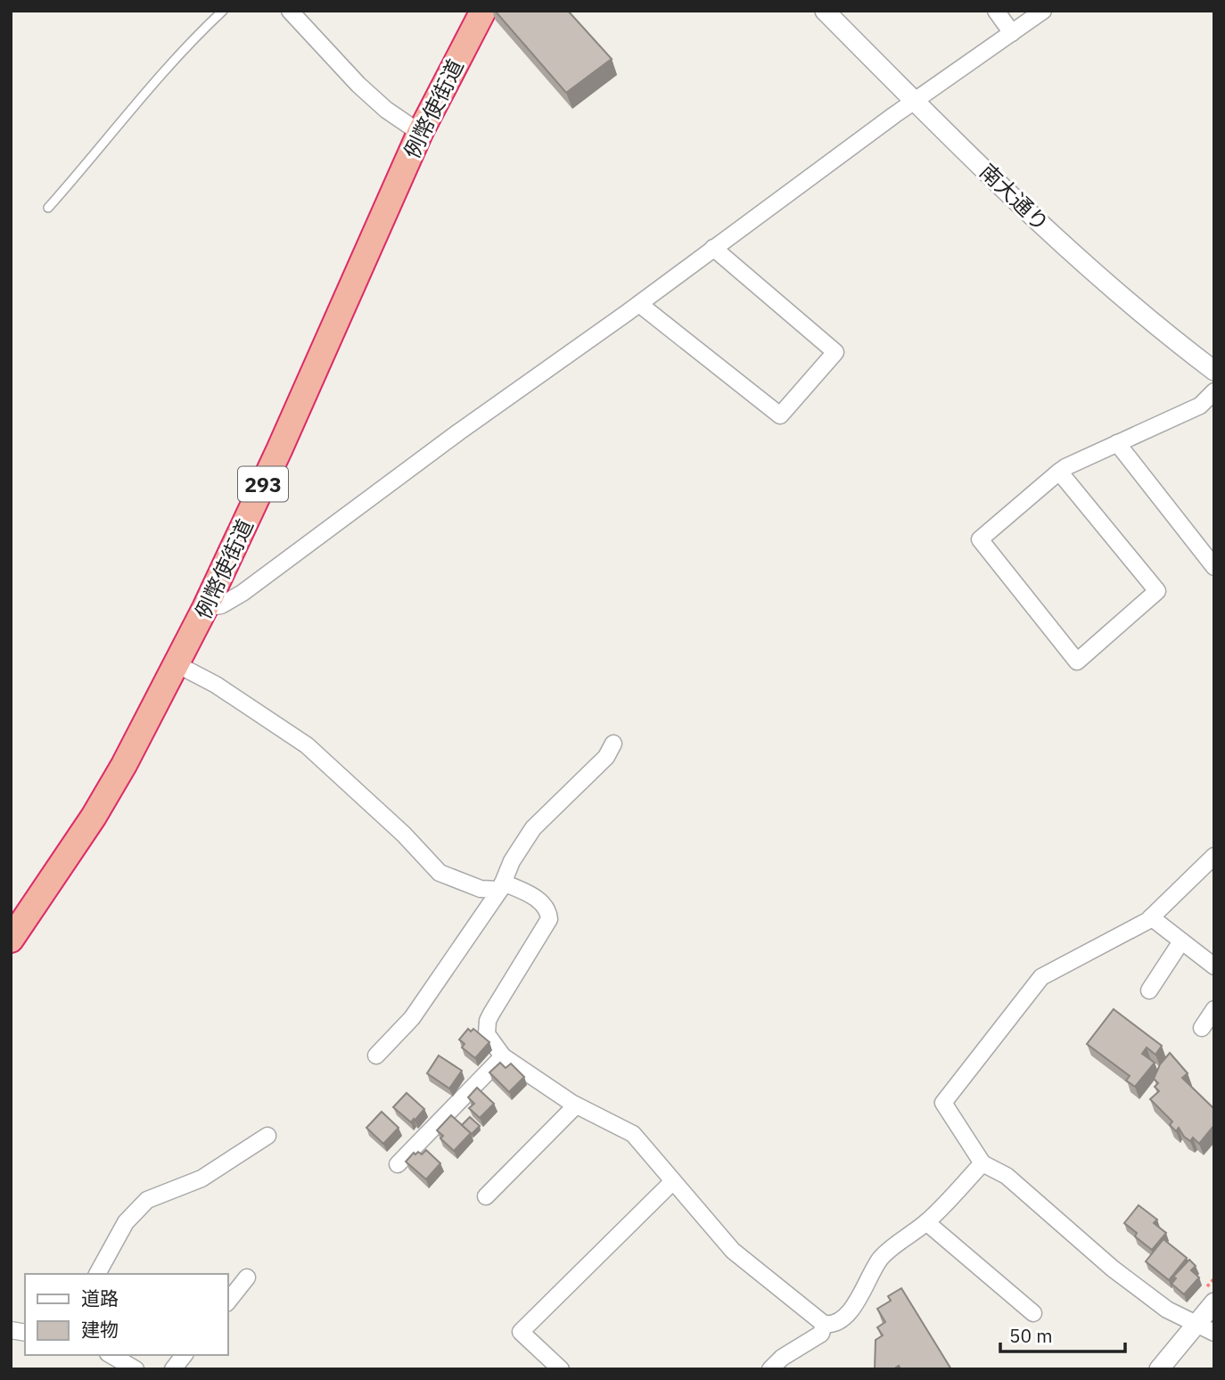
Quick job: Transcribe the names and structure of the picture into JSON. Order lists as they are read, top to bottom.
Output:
{
  "streets": {
    "highway": ["例幣使街道", "293"],
    "street": ["南大通り"]
  },
  "legend": ["道路", "建物"],
  "scale_bar": "50 m"
}
